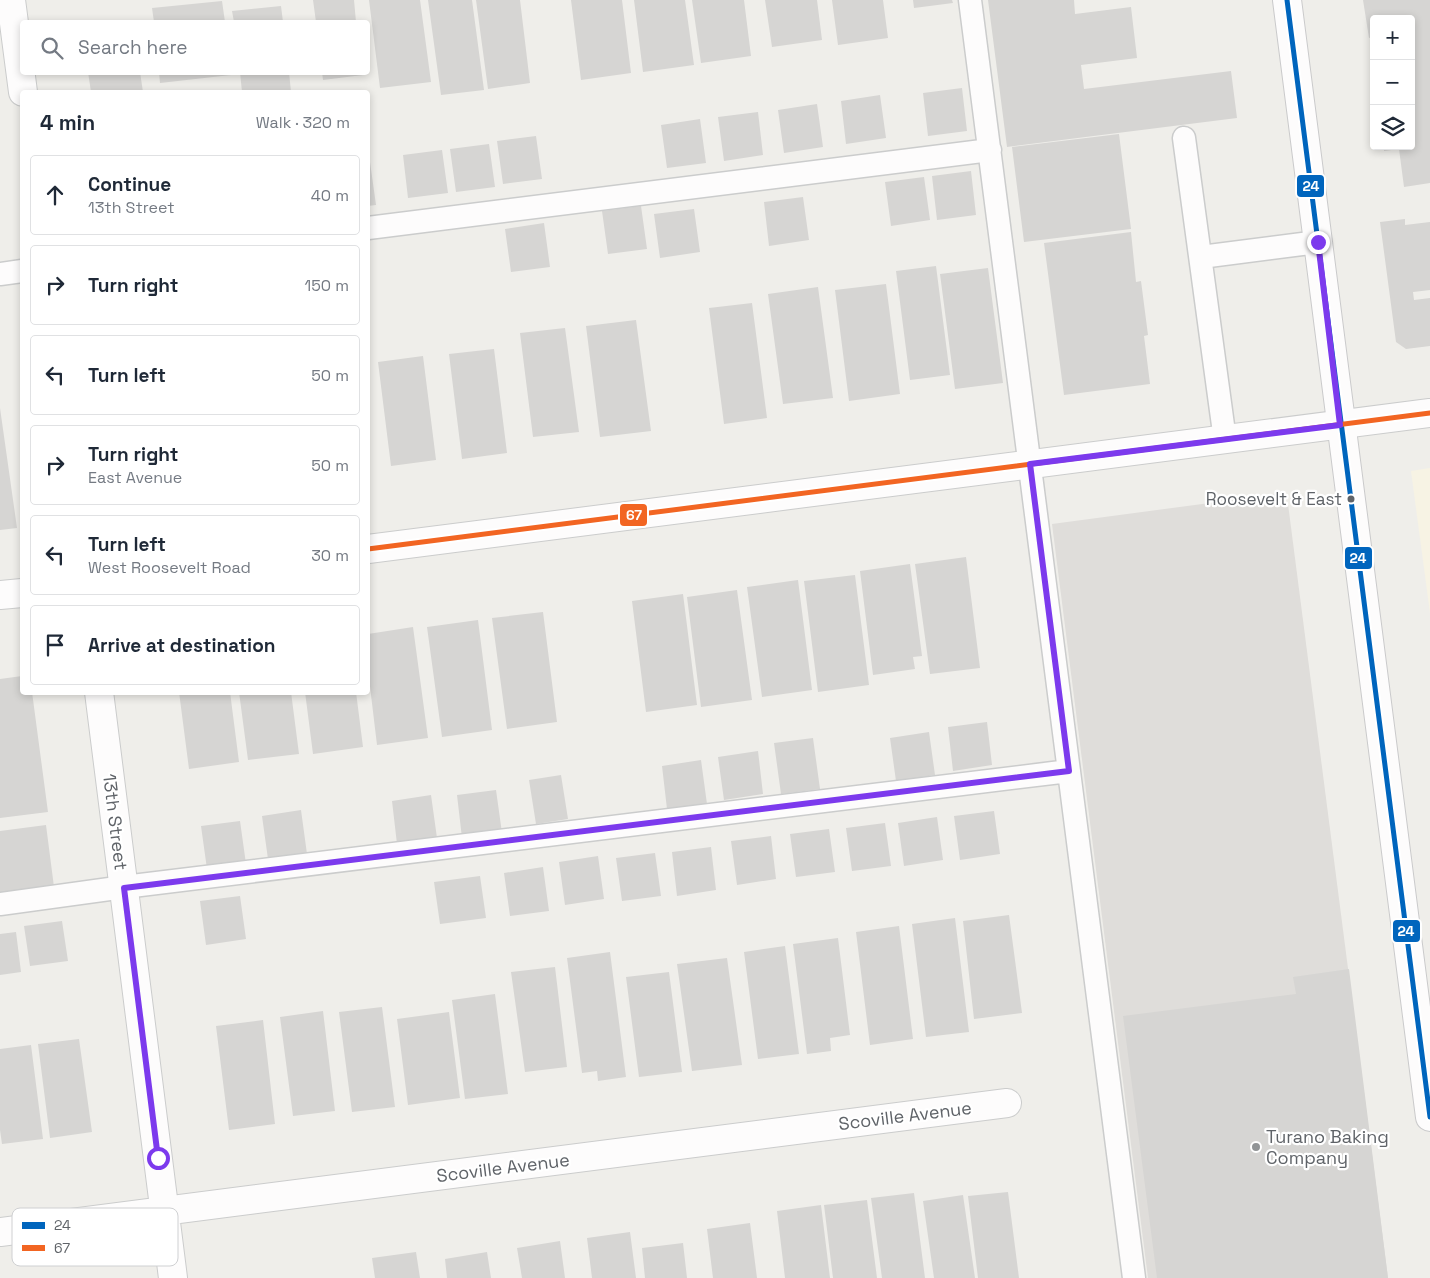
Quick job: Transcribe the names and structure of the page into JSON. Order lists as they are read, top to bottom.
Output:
{
  "streets": {
    "street": ["13th Street", "Scoville Avenue"]
  },
  "places": ["Roosevelt & East", "Turano Baking Company"],
  "lines": ["transit line 24", "transit line 67"],
  "legend": ["24", "67"],
  "page": {
    "map_buttons": ["+", "−"],
    "search": "Search here",
    "heading": ["4 min", "Walk · 320 m"],
    "list": [
      ["Continue", "13th Street", "40 m"],
      ["Turn right", "150 m"],
      ["Turn left", "50 m"],
      ["Turn right", "East Avenue", "50 m"],
      ["Turn left", "West Roosevelt Road", "30 m"],
      "Arrive at destination"
    ]
  }
}
